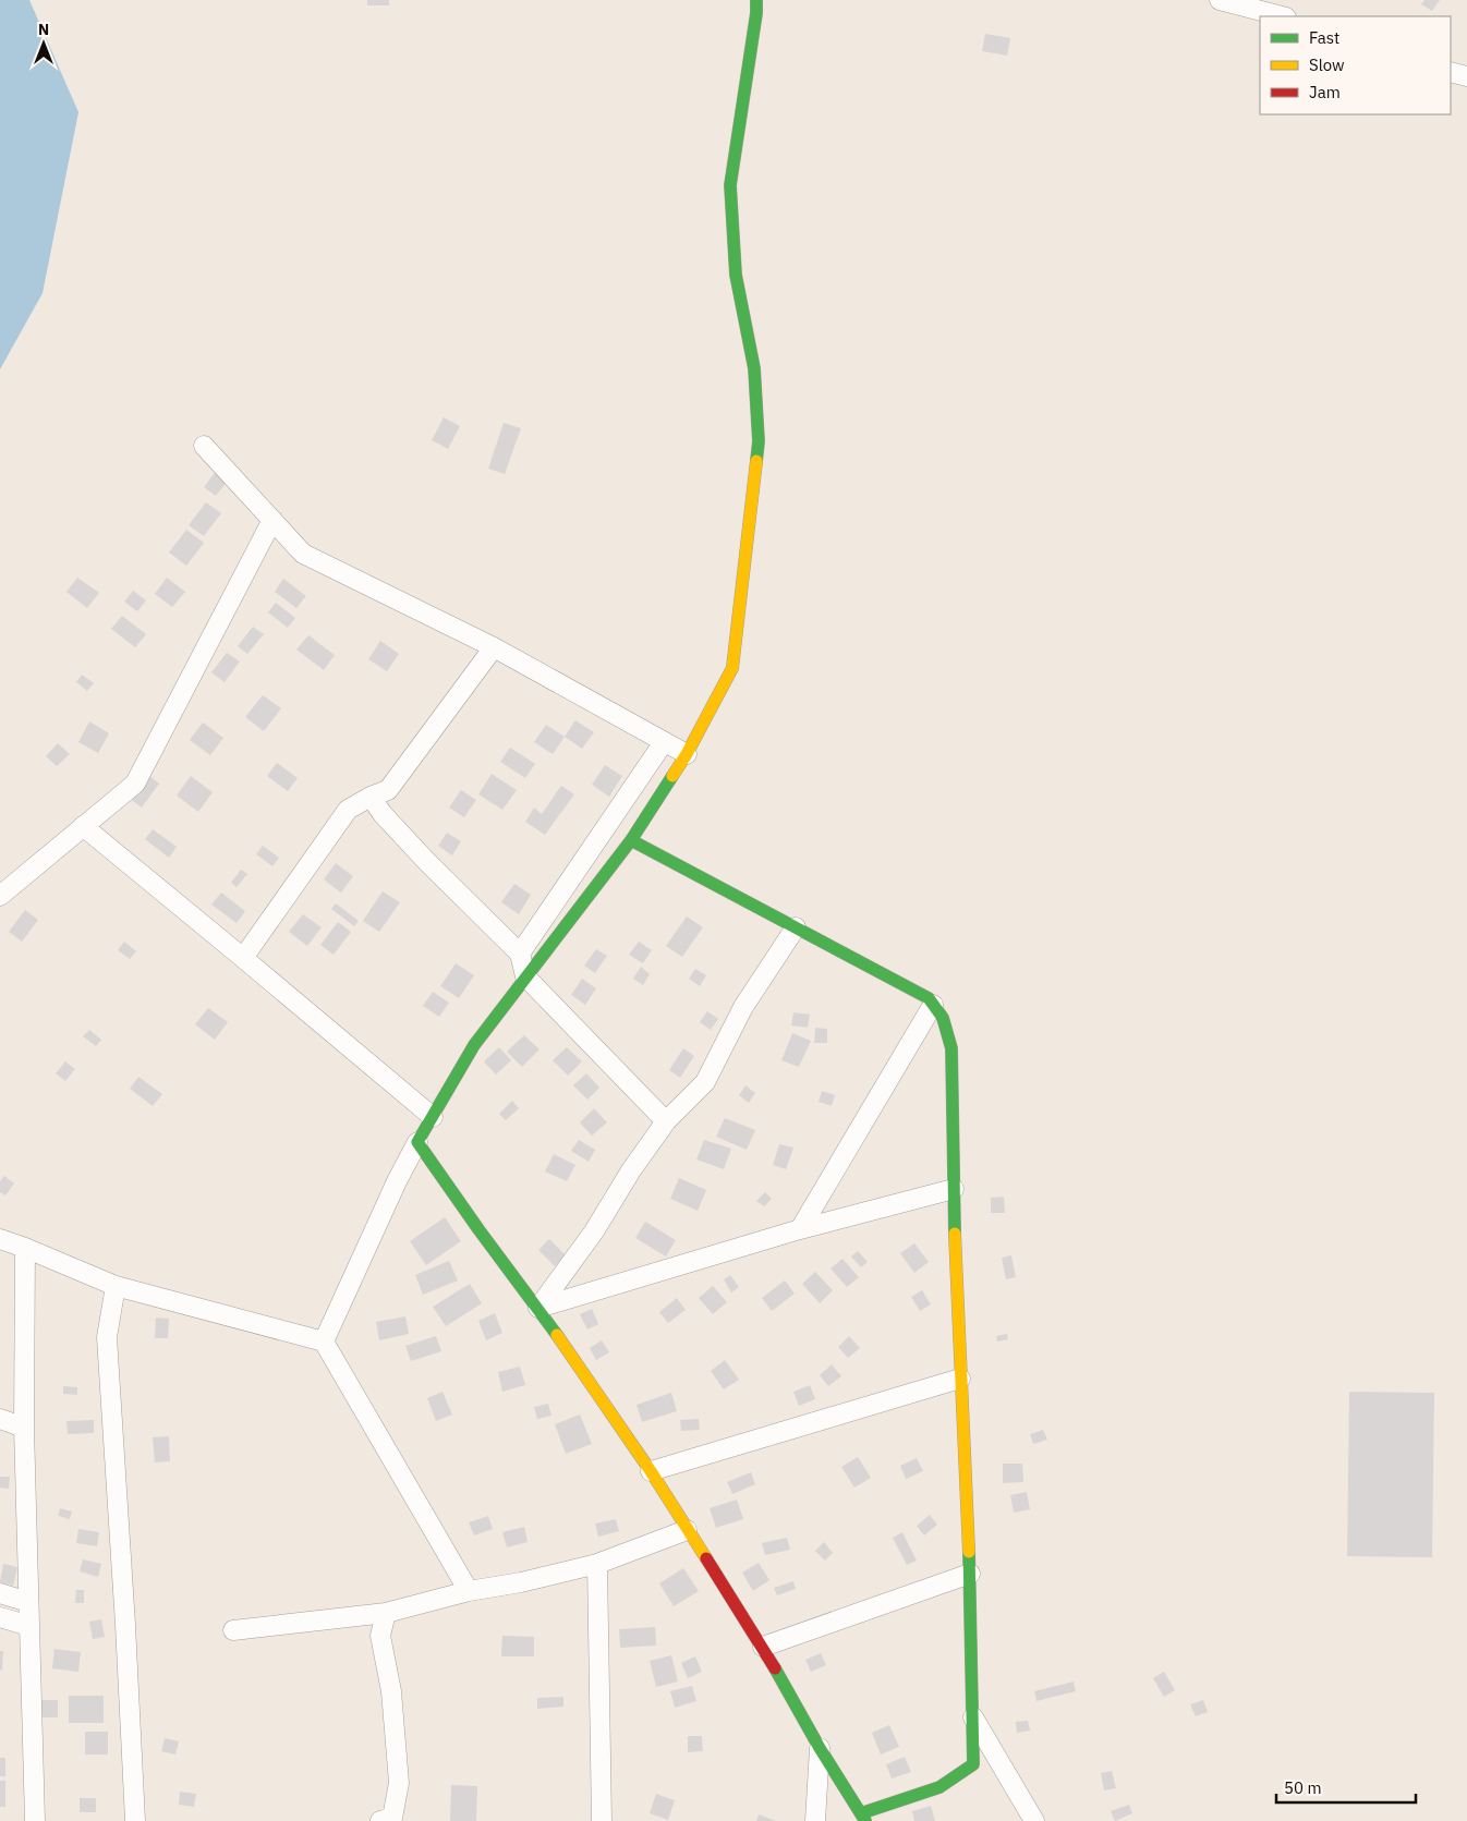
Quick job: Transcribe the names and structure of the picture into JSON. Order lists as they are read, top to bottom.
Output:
{
  "legend": ["Fast", "Slow", "Jam"],
  "scale_bar": "50 m",
  "north": "top"
}
